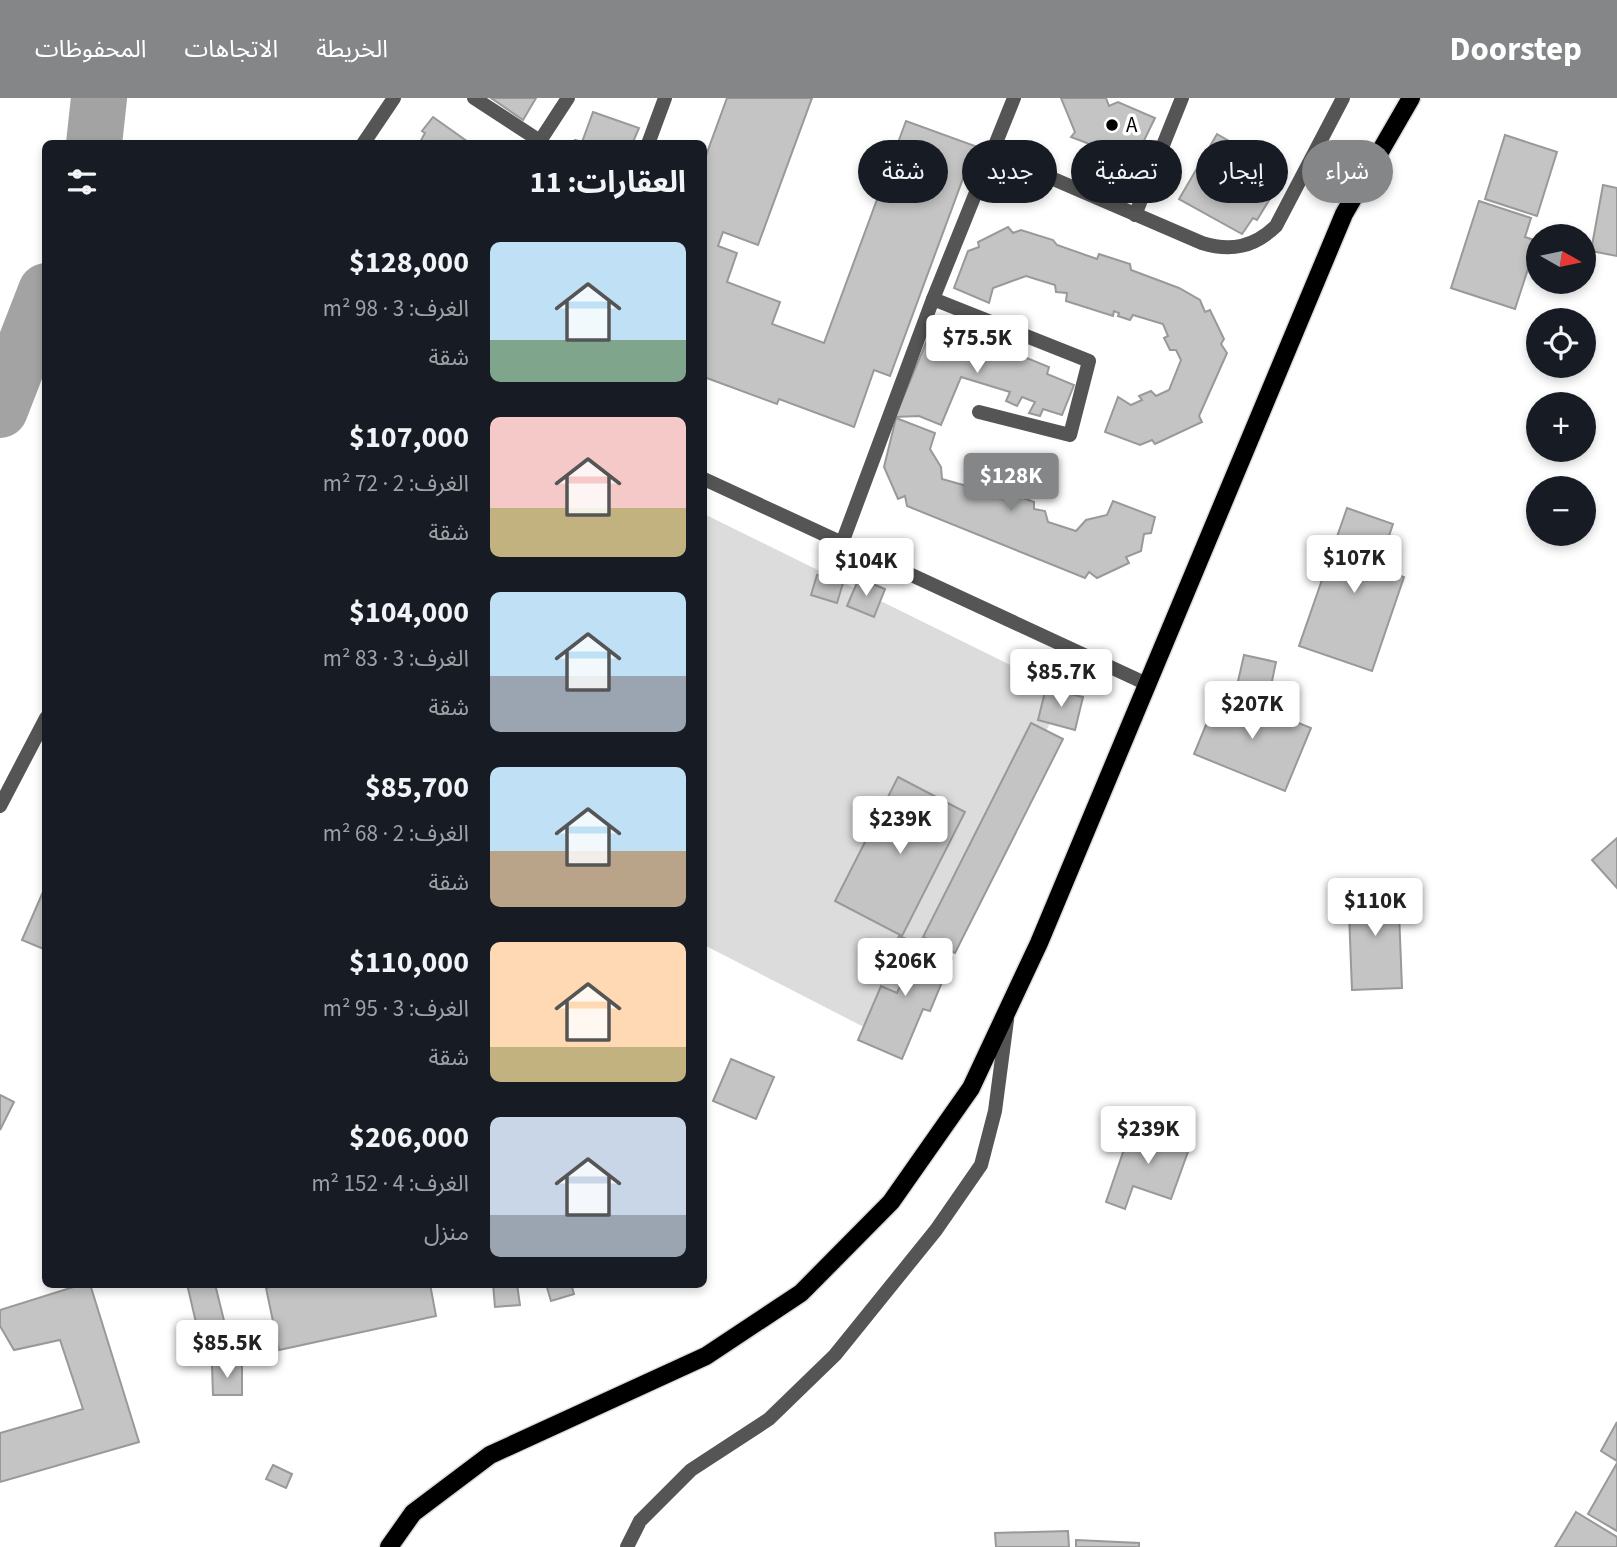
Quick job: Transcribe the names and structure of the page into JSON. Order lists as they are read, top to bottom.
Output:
{
  "places": ["A"],
  "north": "right",
  "page": {
    "header": "Doorstep",
    "nav": ["الخريطة", "الاتجاهات", "المحفوظات"],
    "chip": [
      "شراء",
      "إيجار",
      "تصفية",
      "جديد",
      "شقة"
    ],
    "heading": "العقارات: 11",
    "map_buttons": ["+", "−"],
    "list": [
      {
        "name": "$128,000",
        "note": "الغرف: 3 · 98 m² · شقة"
      },
      {
        "name": "$107,000",
        "note": "الغرف: 2 · 72 m² · شقة"
      },
      {
        "name": "$104,000",
        "note": "الغرف: 3 · 83 m² · شقة"
      },
      {
        "name": "$85,700",
        "note": "الغرف: 2 · 68 m² · شقة"
      },
      {
        "name": "$110,000",
        "note": "الغرف: 3 · 95 m² · شقة"
      },
      {
        "name": "$206,000",
        "note": "الغرف: 4 · 152 m² · منزل"
      }
    ],
    "price": [
      "$75.5K",
      "$128K",
      "$107K",
      "$104K",
      "$85.7K",
      "$207K",
      "$239K",
      "$110K",
      "$206K",
      "$239K",
      "$85.5K"
    ]
  }
}
